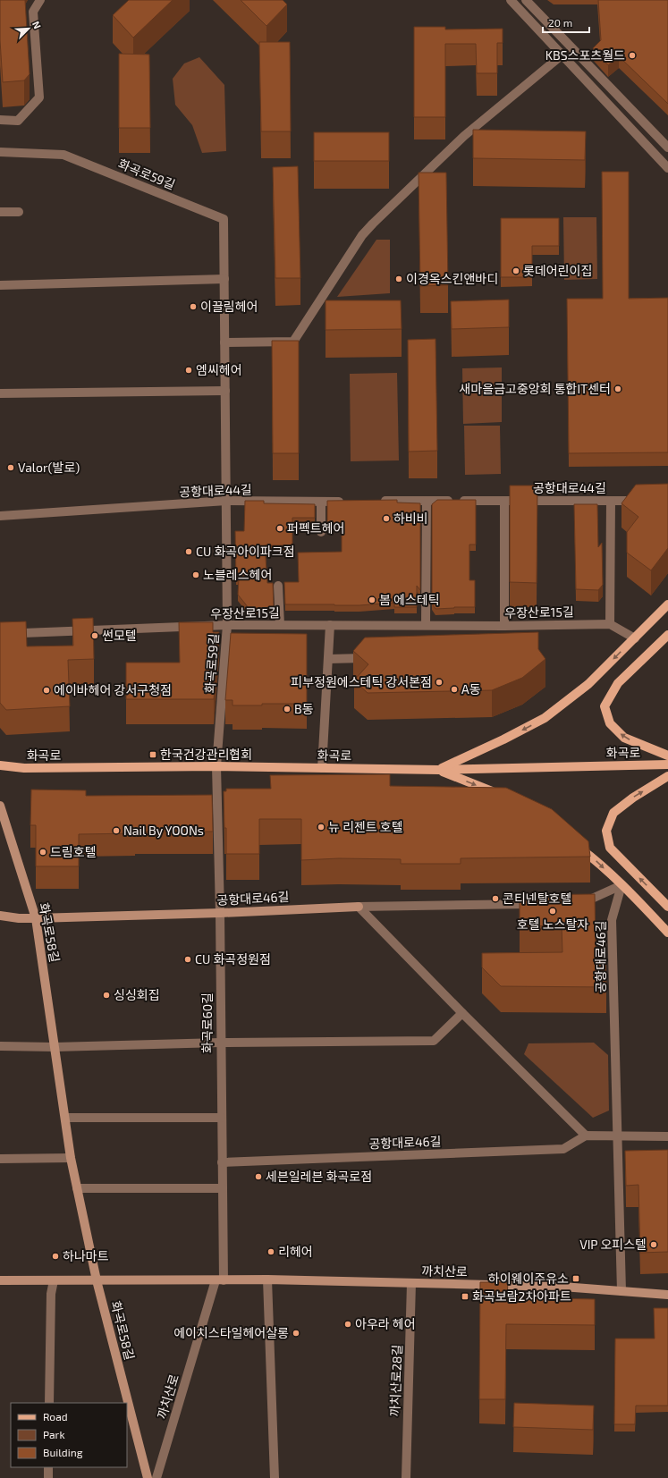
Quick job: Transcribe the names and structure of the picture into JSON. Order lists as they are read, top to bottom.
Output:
{
  "streets": {
    "main road": ["화곡로"],
    "street": [
      "화곡로59길",
      "공항대로44길",
      "우장산로15길",
      "공항대로46길",
      "화곡로58길",
      "화곡로60길",
      "까치산로",
      "까치산로28길"
    ]
  },
  "crossings": [
    ["화곡로59길", "공항대로44길"],
    ["화곡로59길", "우장산로15길"],
    ["화곡로59길", "화곡로"],
    ["화곡로59길", "화곡로60길"],
    ["화곡로", "화곡로60길"],
    ["공항대로46길", "화곡로58길"],
    ["공항대로46길", "화곡로60길"],
    ["화곡로58길", "까치산로"],
    ["화곡로60길", "까치산로"],
    ["까치산로", "까치산로28길"]
  ],
  "places": {
    "other": [
      "KBS스포츠월드",
      "롯데어린이집",
      "이경옥스킨앤바디",
      "이끌림헤어",
      "엠씨헤어",
      "새마을금고중앙회 통합IT센터",
      "Valor(발로)",
      "하비비",
      "퍼펙트헤어",
      "CU 화곡아이파크점",
      "노블레스헤어",
      "봄 에스테틱",
      "썬모텔",
      "피부정원에스테틱 강서본점",
      "A동",
      "에이바헤어 강서구청점",
      "B동",
      "뉴 리젠트 호텔",
      "Nail By YOONs",
      "드림호텔",
      "콘티넨탈호텔",
      "호텔 노스탈자",
      "CU 화곡정원점",
      "싱싱회집",
      "세븐일레븐 화곡로점",
      "VIP 오피스텔",
      "리헤어",
      "하나마트",
      "아우라 헤어",
      "에이치스타일헤어살롱"
    ],
    "transit": ["한국건강관리협회", "하이웨이주유소", "화곡보람2차아파트"]
  },
  "legend": ["Road", "Park", "Building"],
  "scale_bar": "20 m",
  "north": "top right"
}
